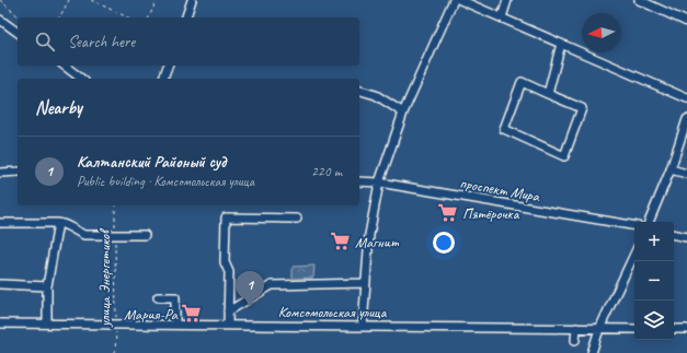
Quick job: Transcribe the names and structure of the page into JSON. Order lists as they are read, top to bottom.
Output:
{
  "streets": {
    "street": ["проспект Мира", "Комсомольская улица"],
    "path": ["улица Энергетиков"]
  },
  "crossings": [
    ["улица Энергетиков", "Комсомольская улица"]
  ],
  "places": {
    "supermarket": ["Пятёрочка", "Магнит", "Мария-Ра"]
  },
  "north": "left",
  "page": {
    "search": "Search here",
    "heading": "Nearby",
    "list": [
      {
        "mark": "1",
        "name": "Калтанский Районый суд",
        "note": "Public building · Комсомольская улица",
        "value": "220 m"
      }
    ],
    "map_buttons": ["+", "−"],
    "pins": "1"
  }
}
